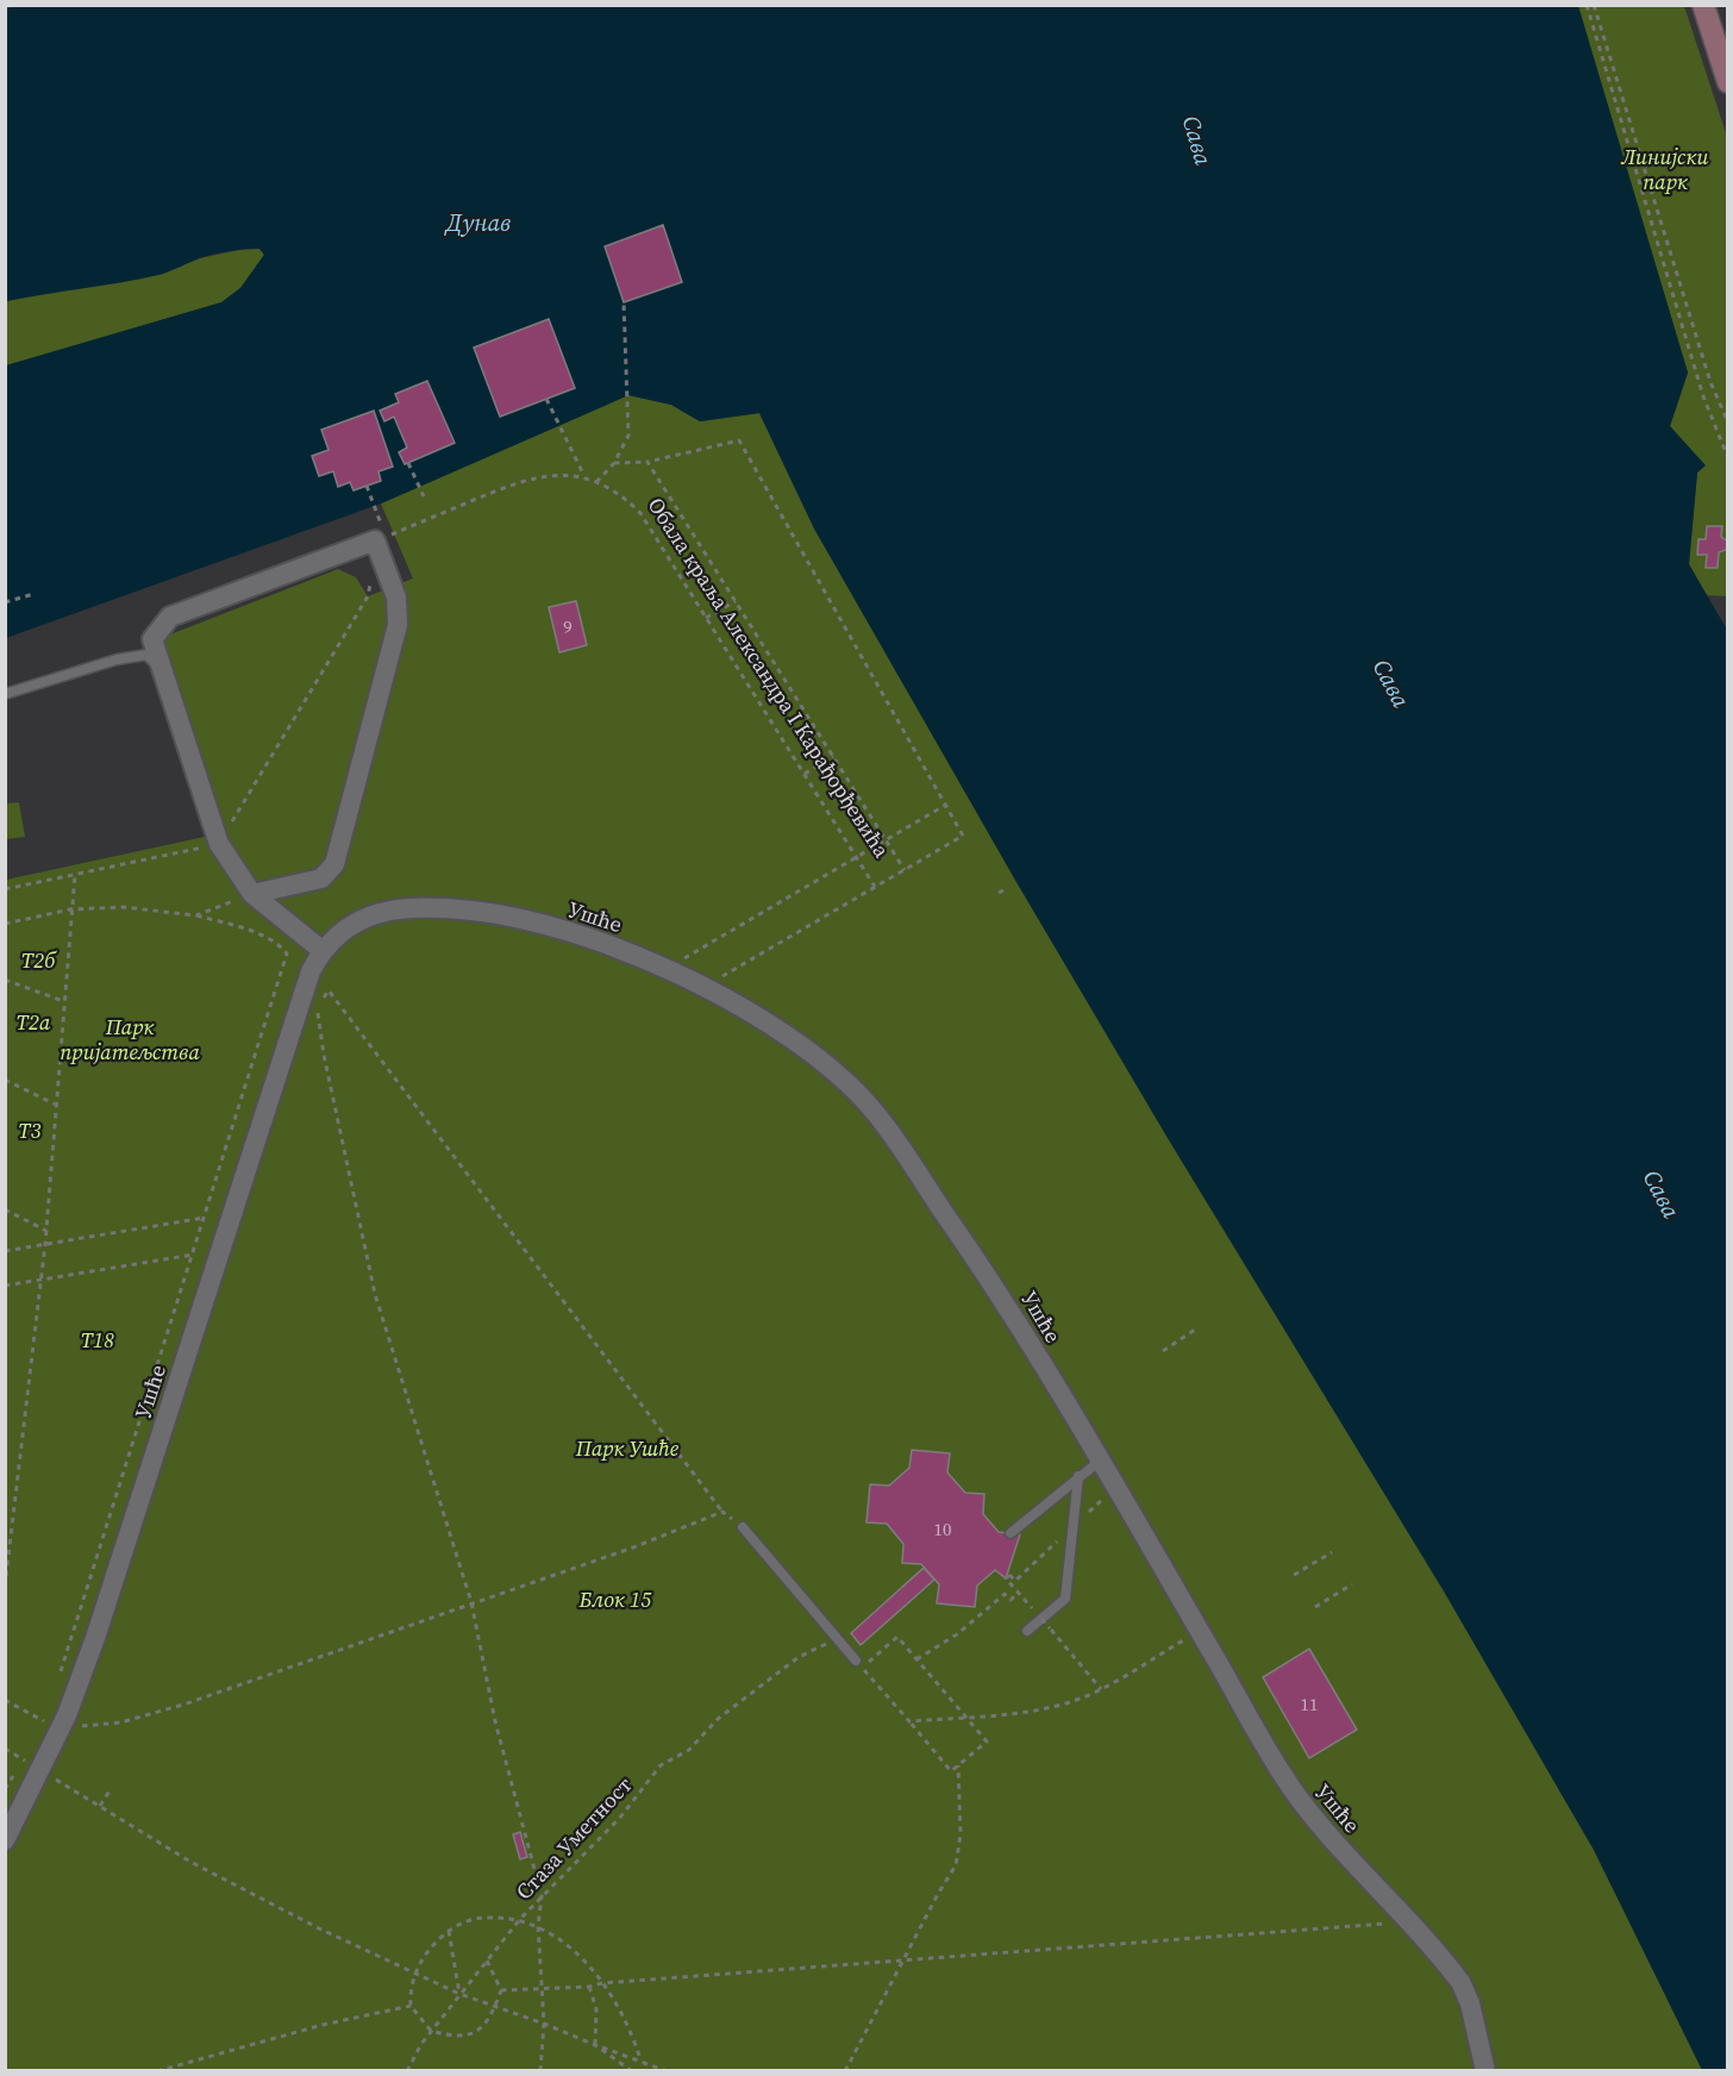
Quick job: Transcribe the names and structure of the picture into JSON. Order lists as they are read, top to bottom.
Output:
{
  "streets": {
    "street": ["Ушће"],
    "path": ["Обала краља Александра I Карађорђевића", "Стаза Уметност"]
  },
  "water": ["Сава", "Дунав"],
  "parks": [
    "Линијски парк",
    "Т2б",
    "Т2а",
    "Парк пријатељства",
    "Т3",
    "Т18",
    "Парк Ушће",
    "Блок 15"
  ],
  "house_numbers": ["9", "10", "11"]
}
